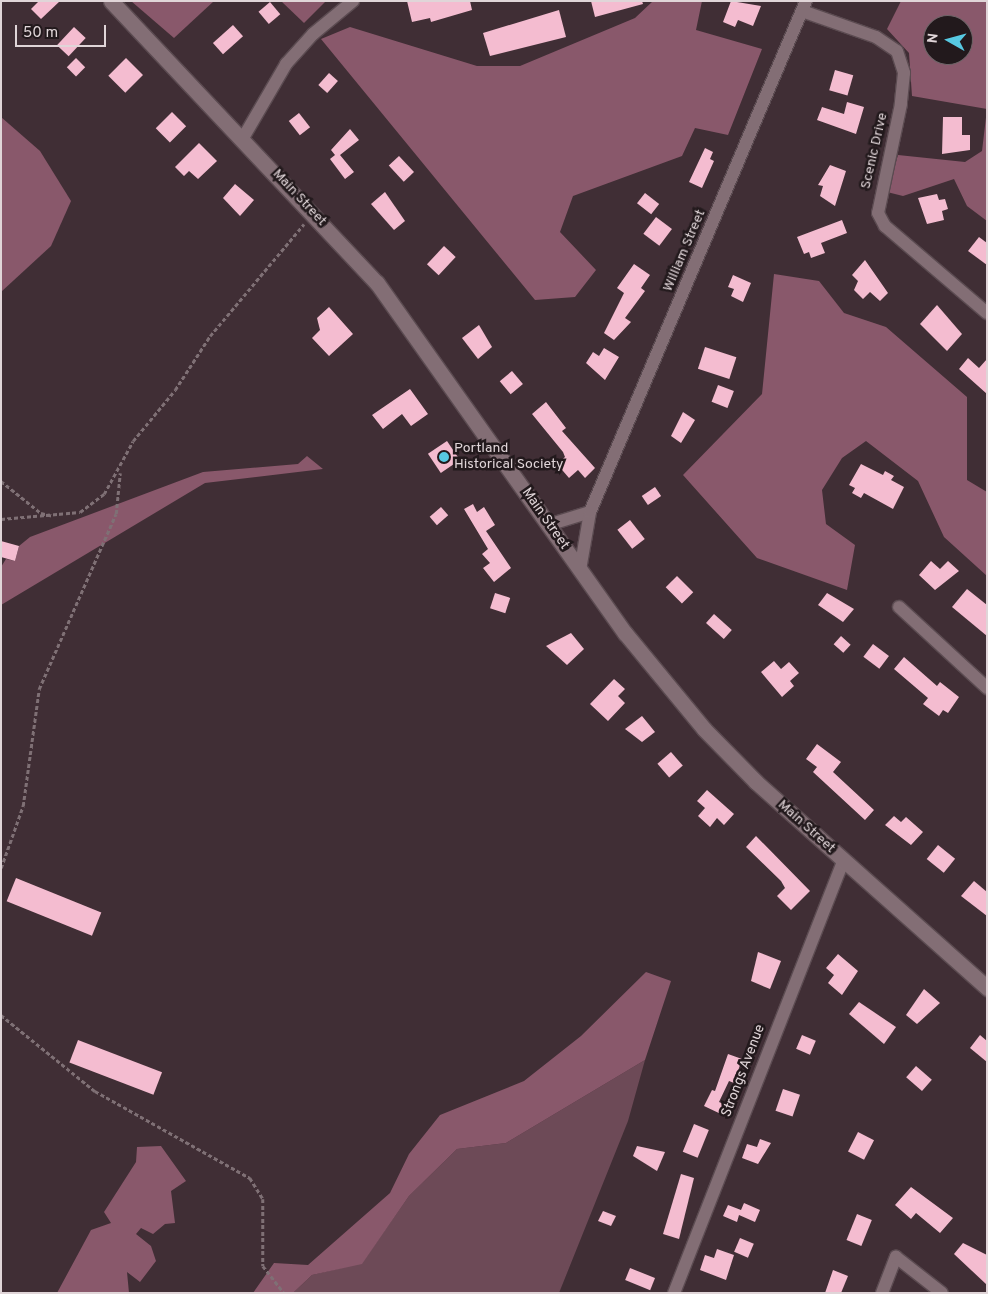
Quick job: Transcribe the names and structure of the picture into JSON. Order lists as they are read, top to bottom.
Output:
{
  "streets": {
    "main road": ["Main Street"],
    "street": ["Scenic Drive", "William Street", "Strongs Avenue"]
  },
  "crossings": [
    ["Scenic Drive", "William Street"],
    ["Main Street", "William Street"],
    ["Main Street", "Strongs Avenue"]
  ],
  "places": ["Portland Historical Society"],
  "scale_bar": "50 m",
  "north": "left"
}
